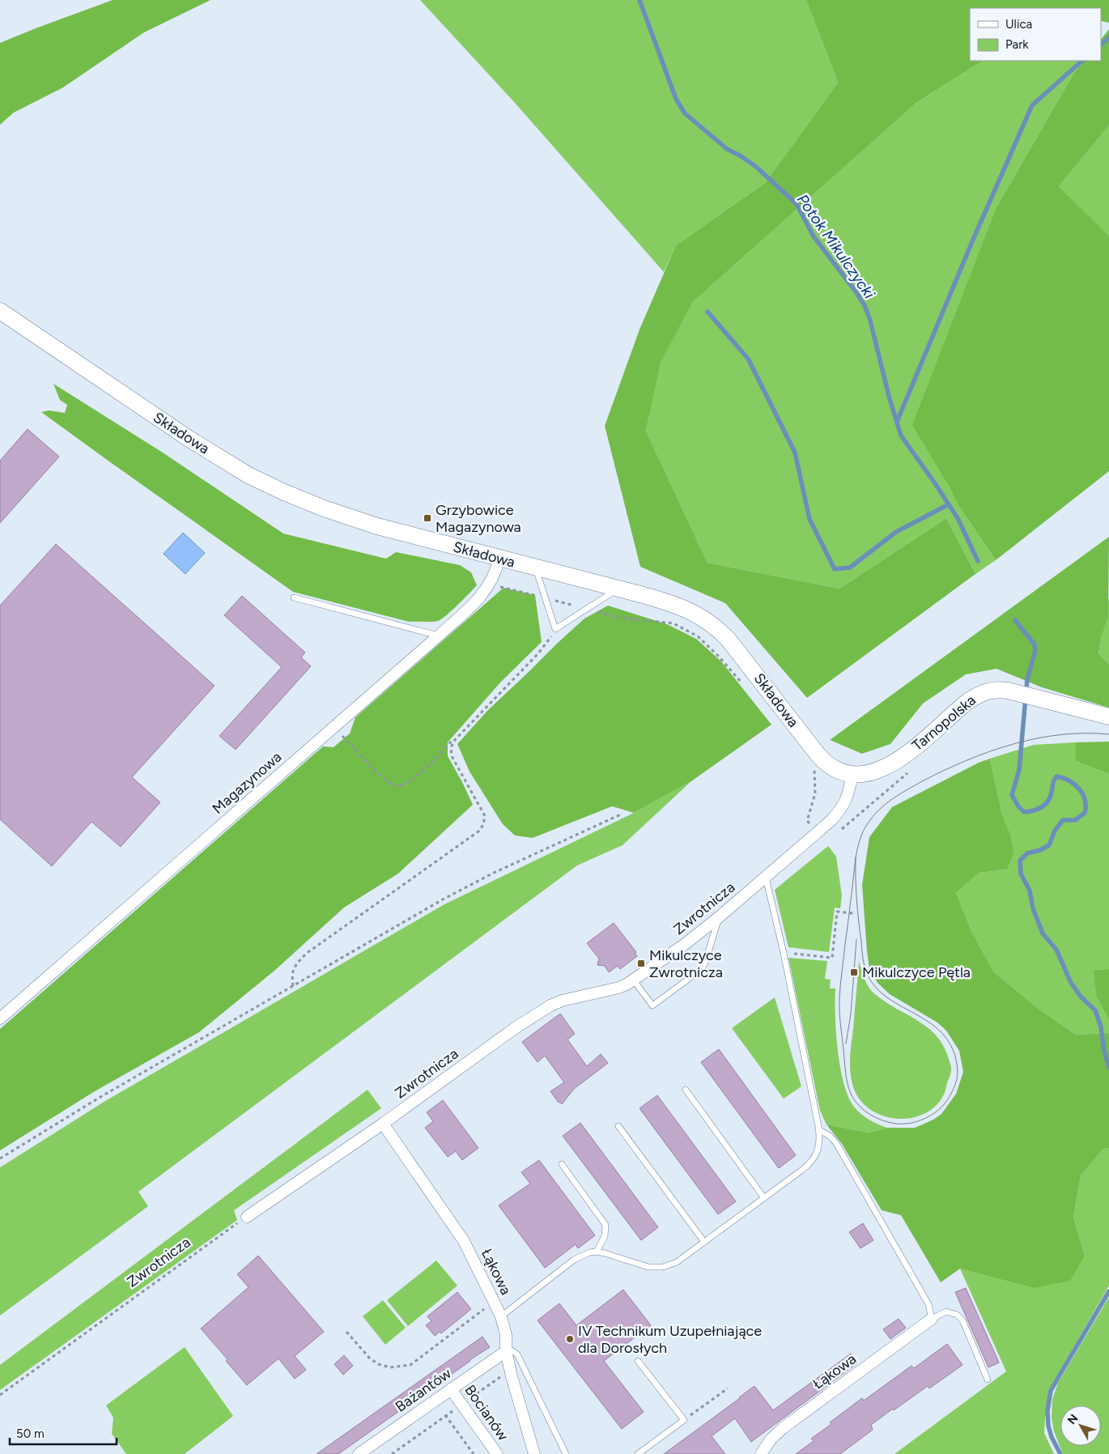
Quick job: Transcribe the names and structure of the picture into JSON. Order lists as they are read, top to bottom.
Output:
{
  "streets": {
    "main road": ["Składowa", "Tarnopolska"],
    "street": [
      "Magazynowa",
      "Zwrotnicza",
      "Łąkowa",
      "Bażantów",
      "Bocianów"
    ]
  },
  "crossings": [
    ["Składowa", "Tarnopolska"],
    ["Składowa", "Magazynowa"],
    ["Składowa", "Zwrotnicza"],
    ["Tarnopolska", "Zwrotnicza"],
    ["Zwrotnicza", "Łąkowa"],
    ["Łąkowa", "Bażantów"],
    ["Bażantów", "Bocianów"]
  ],
  "water": ["Potok Mikulczycki"],
  "places": {
    "transit": ["Grzybowice Magazynowa", "Mikulczyce Zwrotnicza", "Mikulczyce Pętla"],
    "other": ["IV Technikum Uzupełniające dla Dorosłych"]
  },
  "legend": ["Ulica", "Park"],
  "scale_bar": "50 m",
  "north": "top left"
}
